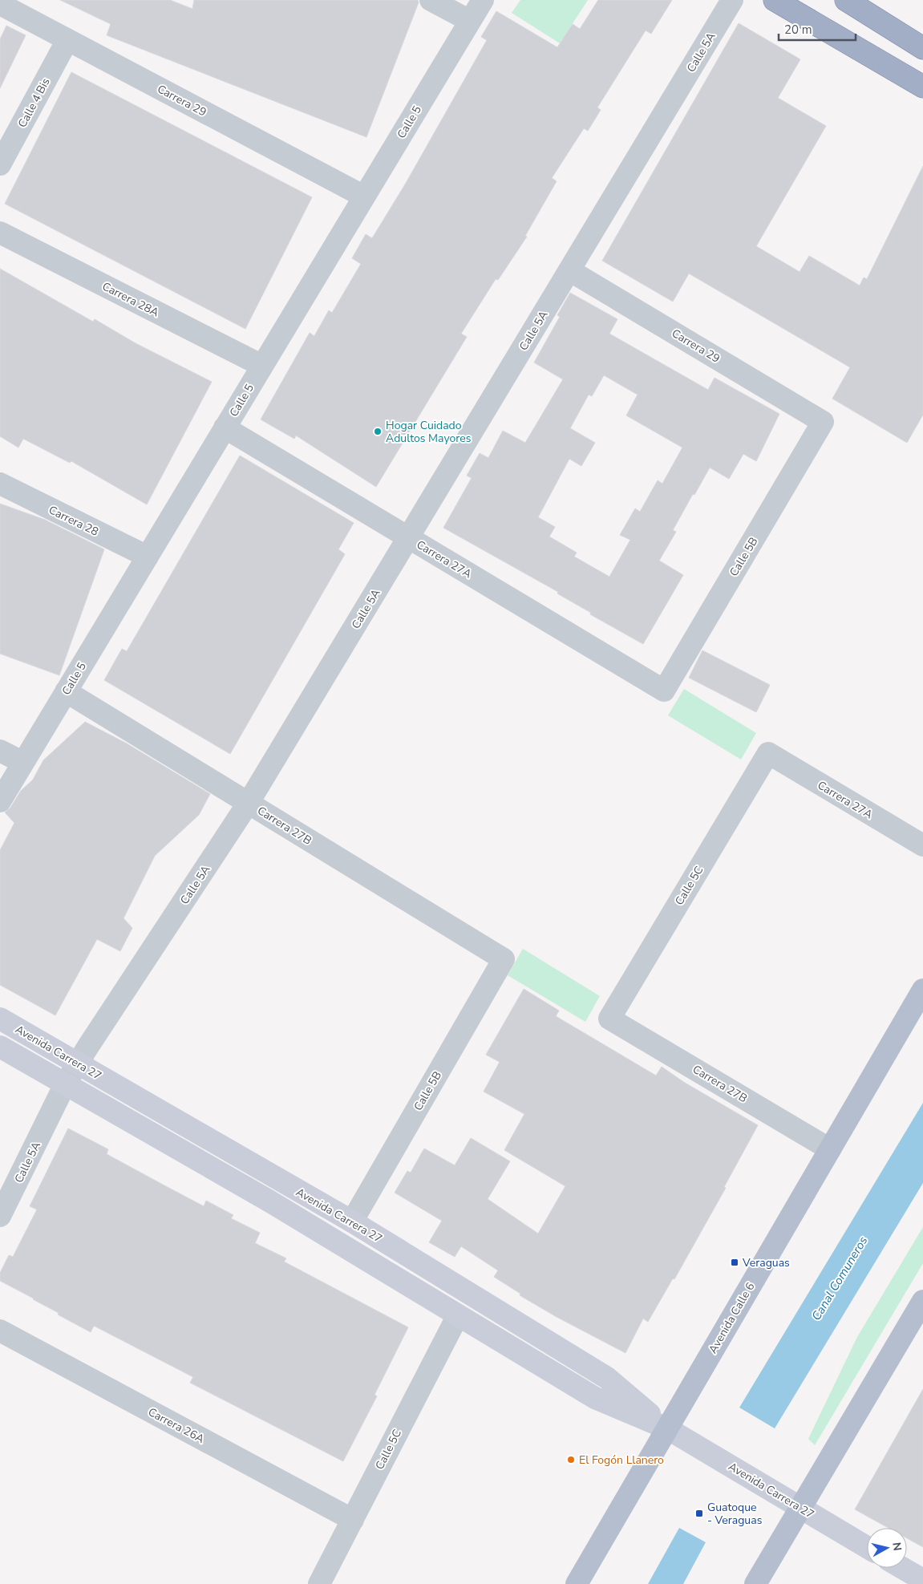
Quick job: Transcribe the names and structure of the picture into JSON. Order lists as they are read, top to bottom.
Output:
{
  "streets": {
    "main road": ["Avenida Carrera 27", "Avenida Calle 6"],
    "street": [
      "Calle 5A",
      "Carrera 29",
      "Calle 4 Bis",
      "Calle 5",
      "Carrera 28A",
      "Carrera 28",
      "Calle 5B",
      "Carrera 27A",
      "Carrera 27B",
      "Calle 5C",
      "Carrera 26A"
    ]
  },
  "crossings": [
    ["Calle 5A", "Carrera 29"],
    ["Calle 5A", "Carrera 27A"],
    ["Calle 5A", "Carrera 27B"],
    ["Calle 5A", "Avenida Carrera 27"],
    ["Carrera 29", "Calle 4 Bis"],
    ["Carrera 29", "Calle 5"],
    ["Carrera 29", "Calle 5B"],
    ["Calle 5", "Carrera 28A"],
    ["Calle 5", "Carrera 28"],
    ["Calle 5", "Carrera 27A"],
    ["Calle 5", "Carrera 27B"],
    ["Calle 5B", "Carrera 27A"],
    ["Calle 5B", "Carrera 27B"],
    ["Calle 5B", "Avenida Carrera 27"],
    ["Carrera 27A", "Calle 5C"],
    ["Carrera 27B", "Calle 5C"],
    ["Carrera 27B", "Avenida Calle 6"],
    ["Calle 5C", "Avenida Carrera 27"],
    ["Calle 5C", "Carrera 26A"],
    ["Avenida Carrera 27", "Avenida Calle 6"]
  ],
  "water": ["Canal Comuneros"],
  "places": {
    "other": ["Hogar Cuidado Adultos Mayores", "El Fogón Llanero"],
    "transit": ["Veraguas", "Guatoque - Veraguas"]
  },
  "scale_bar": "20 m",
  "north": "right"
}
